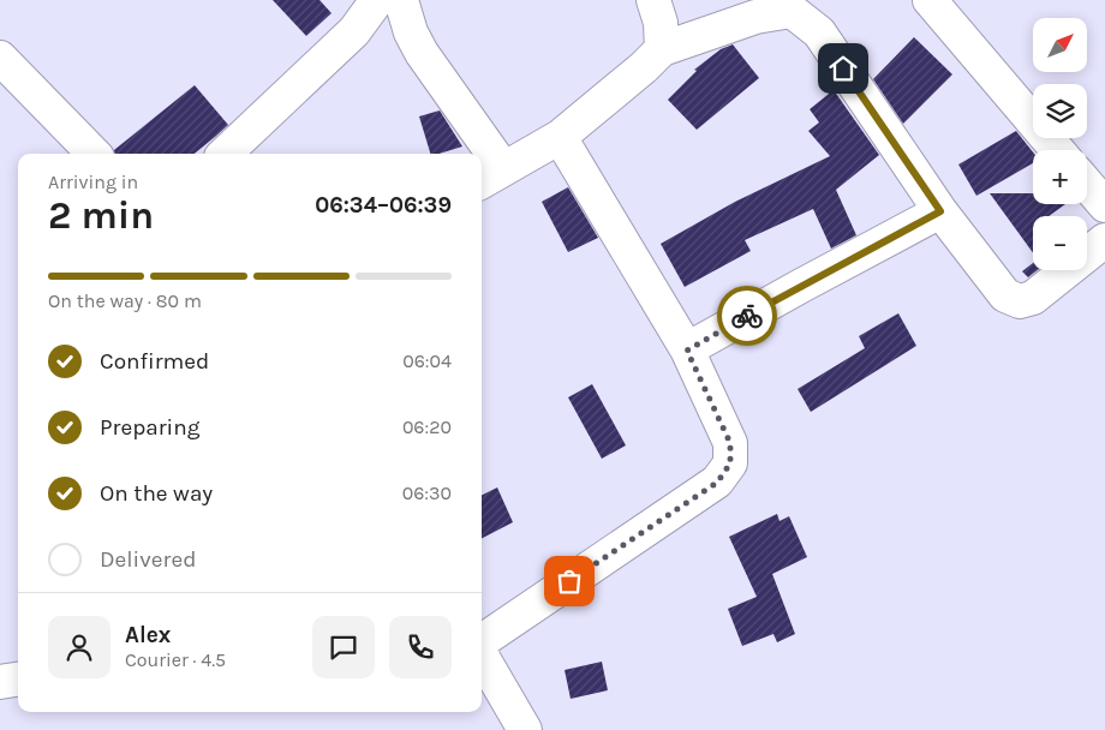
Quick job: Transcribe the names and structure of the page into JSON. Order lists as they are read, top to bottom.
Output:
{
  "north": "top right",
  "page": {
    "map_buttons": ["+", "−"],
    "heading": ["2 min", "Arriving in", "06:34–06:39"],
    "panel": ["Alex", "Courier · 4.5"],
    "bar": "On the way · 80 m",
    "list": [
      ["Confirmed", "06:04"],
      ["Preparing", "06:20"],
      ["On the way", "06:30"],
      "Delivered"
    ]
  }
}
